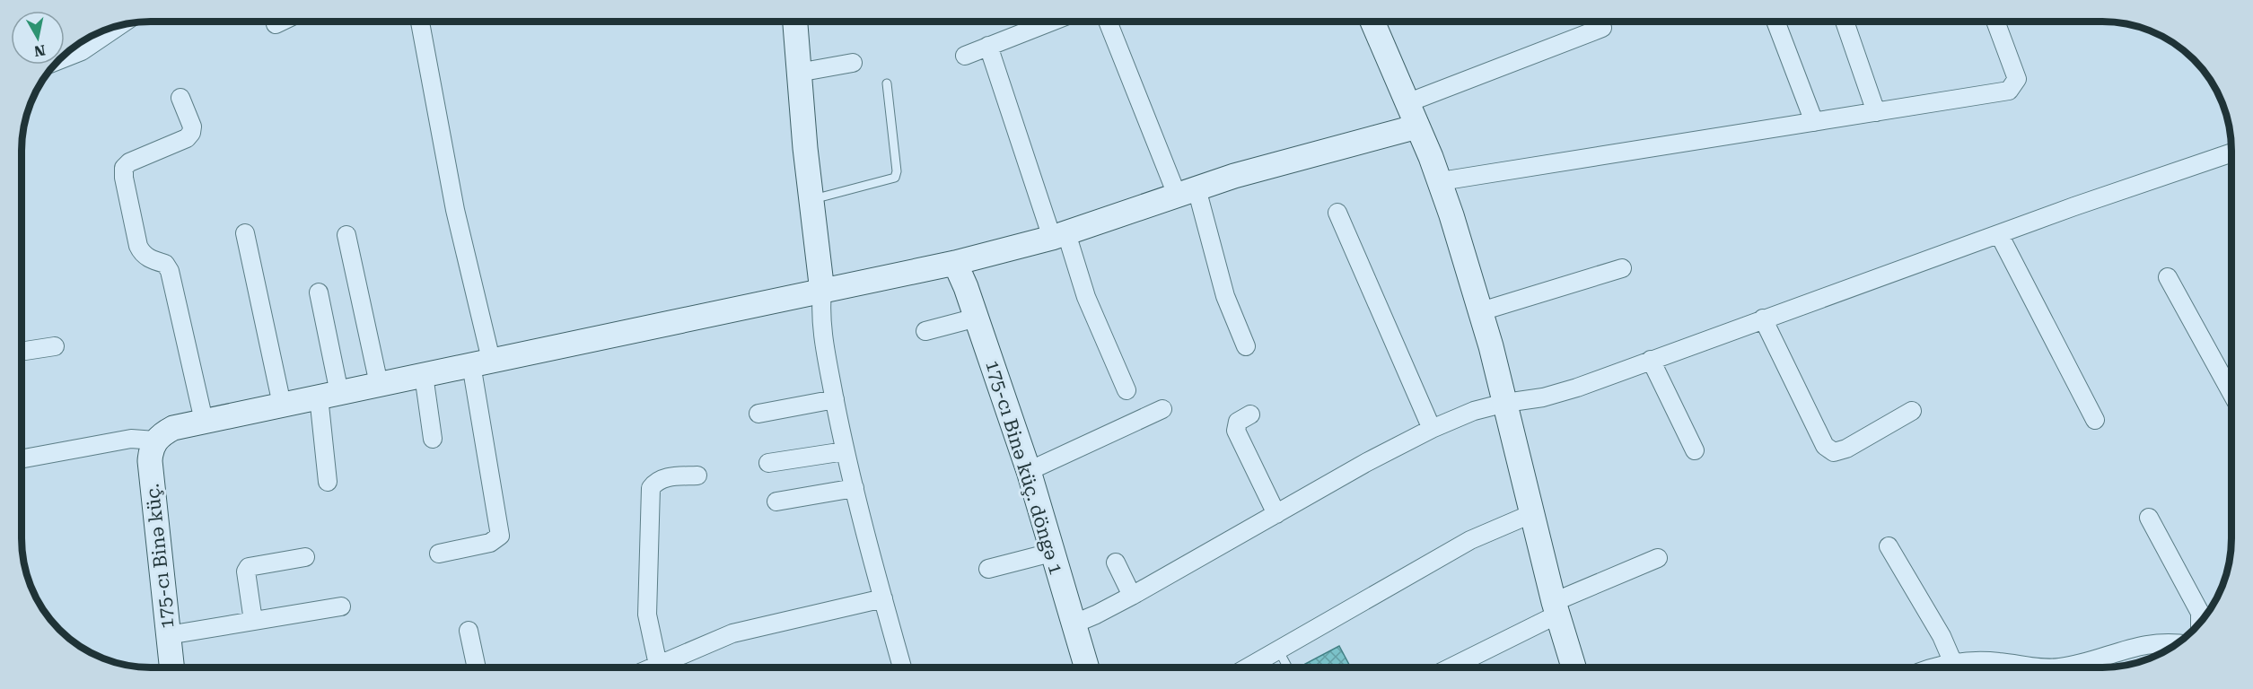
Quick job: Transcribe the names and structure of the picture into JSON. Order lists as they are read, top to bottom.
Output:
{
  "streets": {
    "street": ["175-cı Binə küç. döngə 1", "175-cı Binə küç."]
  },
  "north": "bottom"
}
